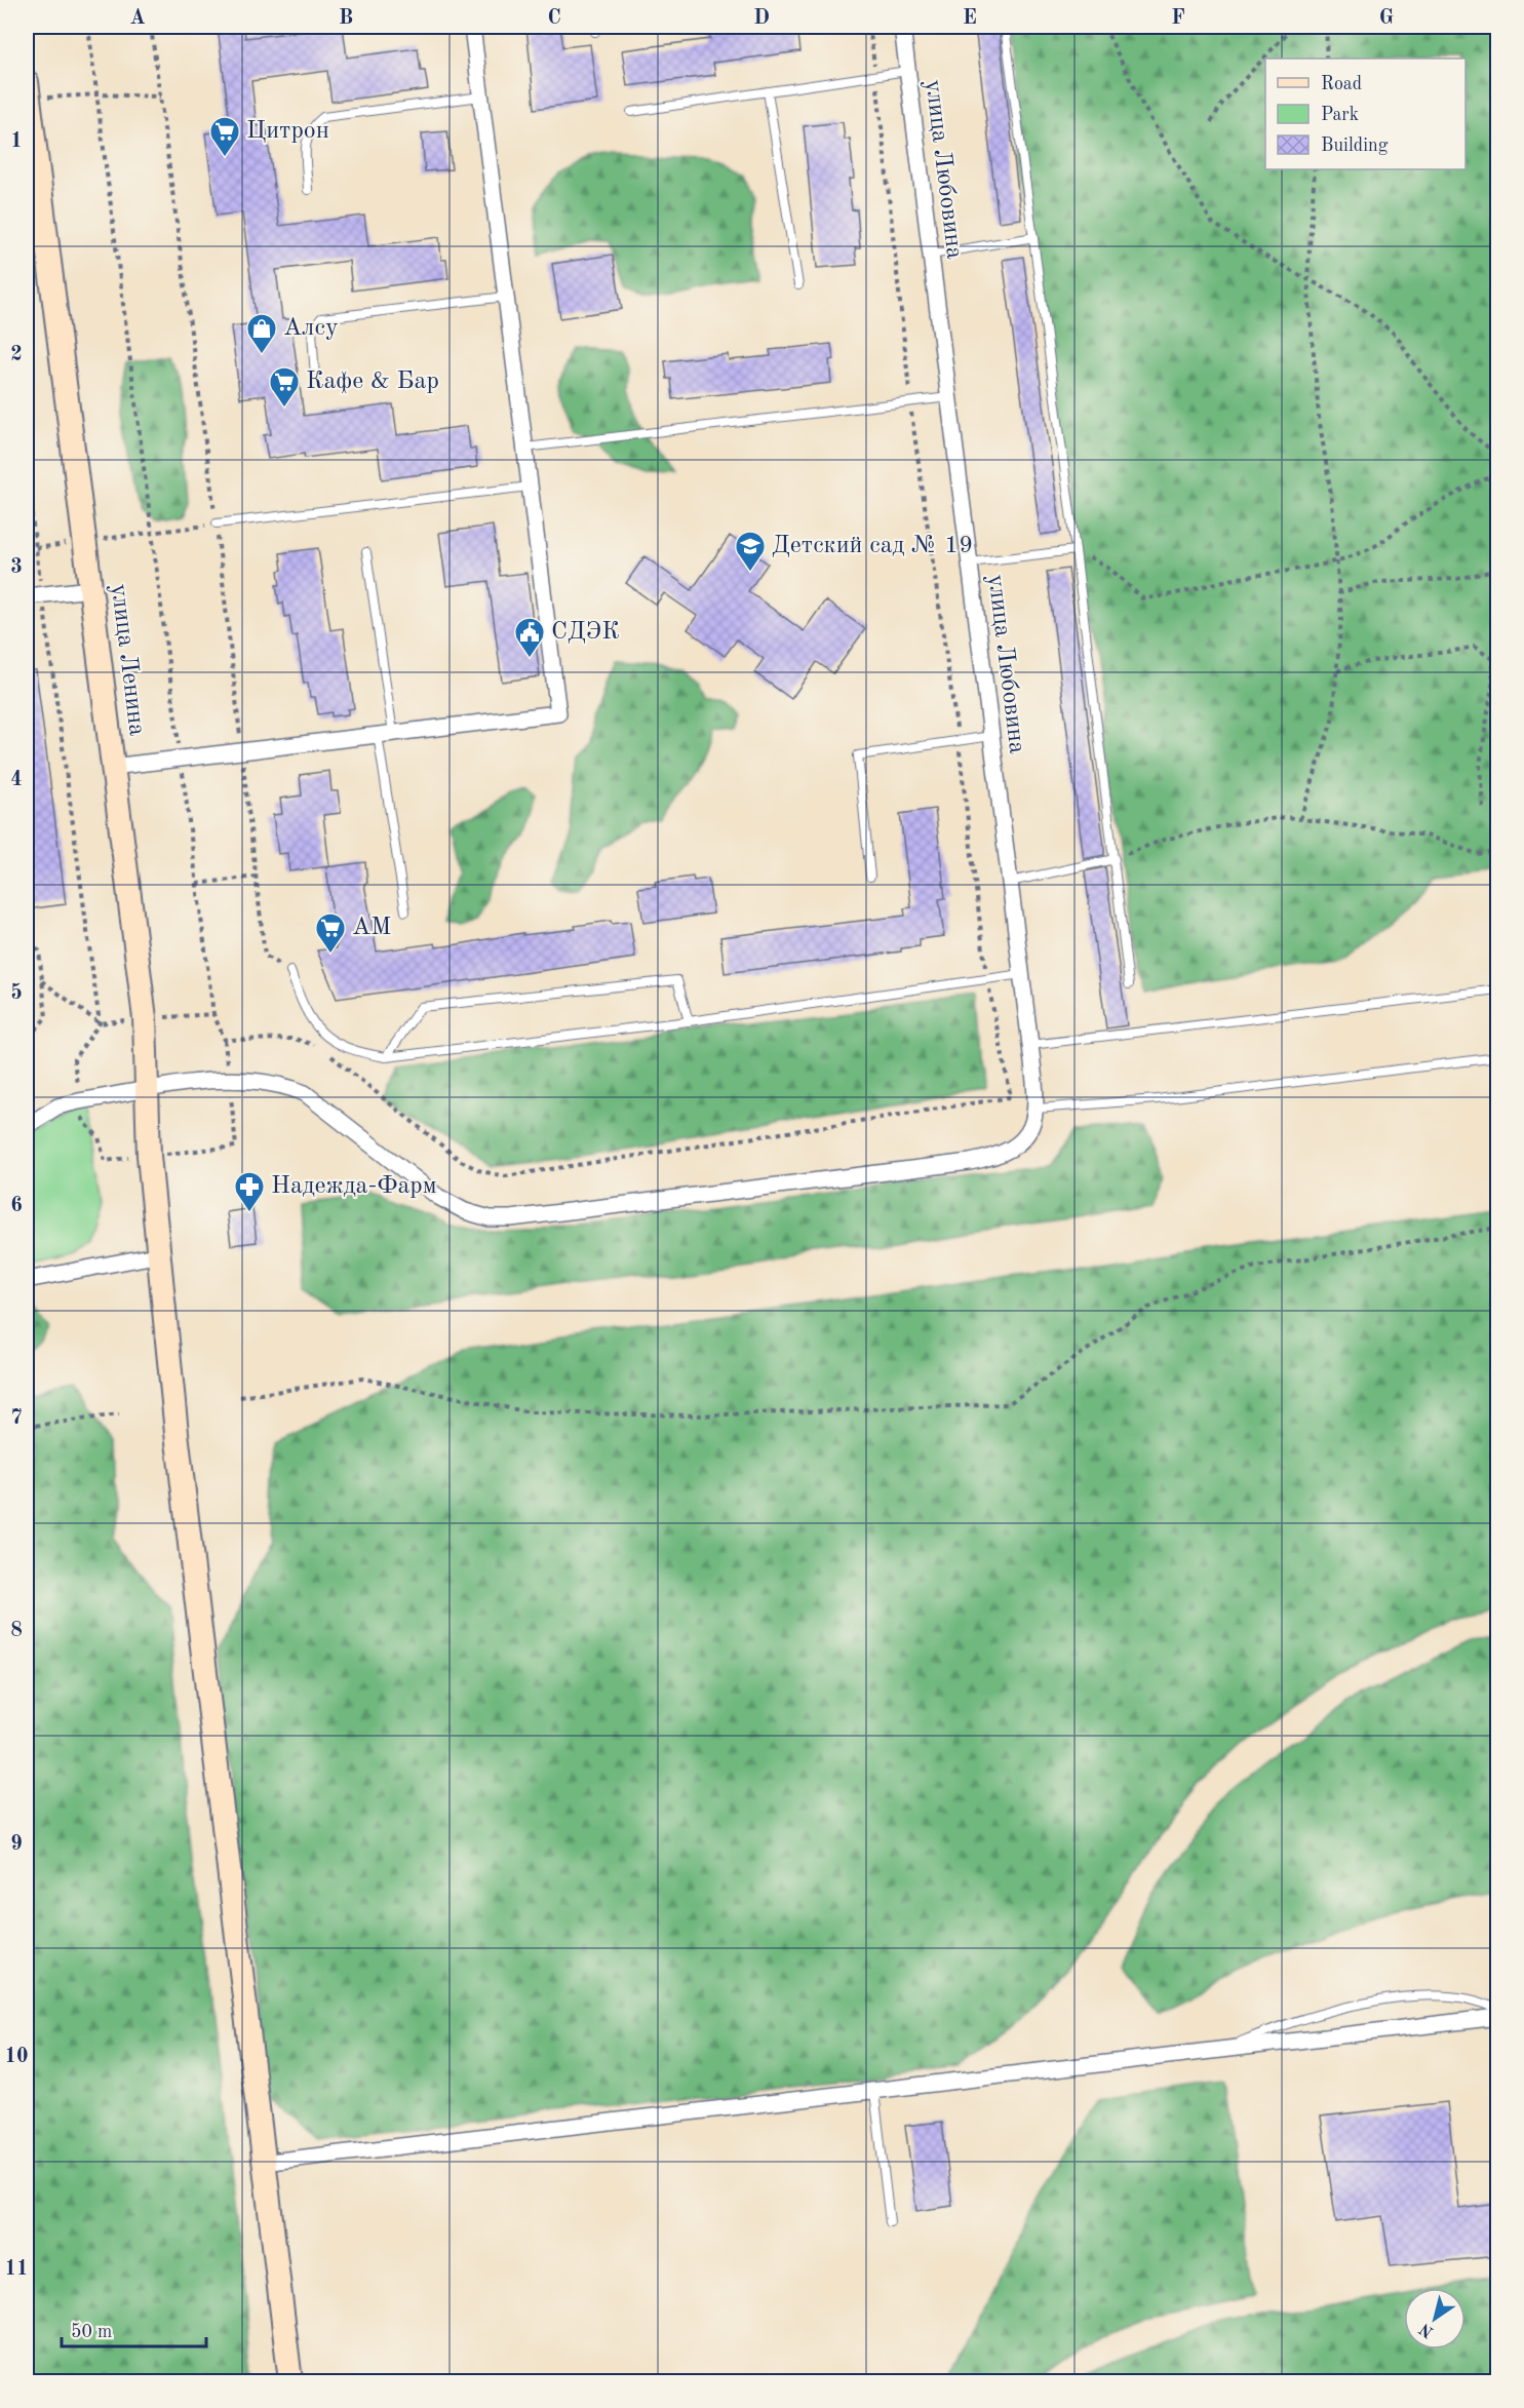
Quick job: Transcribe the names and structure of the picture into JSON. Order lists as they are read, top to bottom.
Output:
{
  "streets": {
    "main road": ["улица Ленина"],
    "street": ["улица Любовина"]
  },
  "crossings": [
    ["улица Любовина", "улица Ленина"]
  ],
  "places": {
    "supermarket": ["Цитрон", "Кафе & Бар", "АМ"],
    "shop": ["Алсу"],
    "school or university": ["Детский сад № 19"],
    "public building": ["СДЭК"],
    "pharmacy": ["Надежда-Фарм"]
  },
  "legend": ["Road", "Park", "Building"],
  "scale_bar": "50 m",
  "north": "bottom left",
  "grid": {
    "columns": [
      "A",
      "B",
      "C",
      "D",
      "E",
      "F",
      "G"
    ],
    "rows": [
      "1",
      "2",
      "3",
      "4",
      "5",
      "6",
      "7",
      "8",
      "9",
      "10",
      "11"
    ]
  }
}
